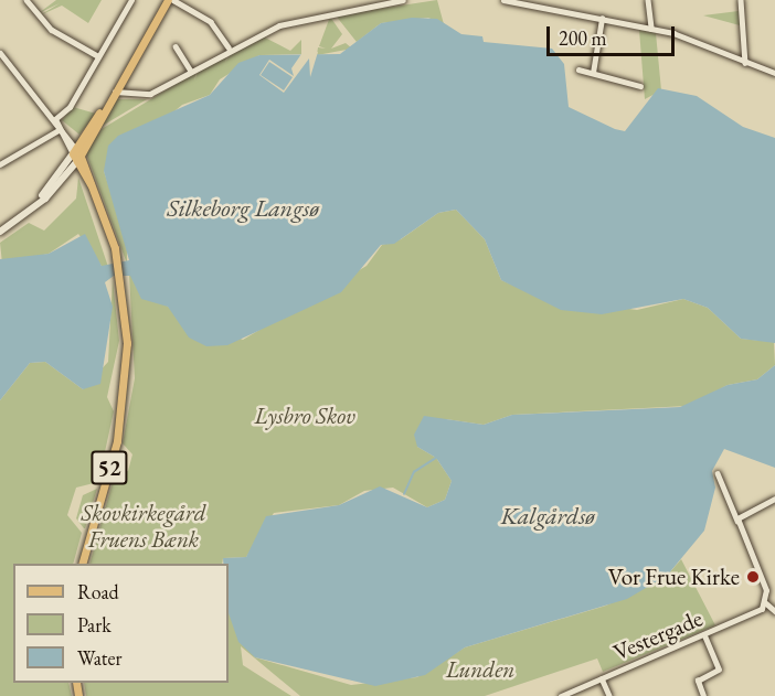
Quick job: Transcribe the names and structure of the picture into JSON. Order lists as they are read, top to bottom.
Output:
{
  "streets": {
    "main road": ["52"],
    "street": ["Vestergade"]
  },
  "water": ["Silkeborg Langsø", "Kalgårdsø"],
  "parks": ["Lysbro Skov", "Skovkirkegård Fruens Bænk", "Lunden"],
  "places": ["Vor Frue Kirke"],
  "legend": ["Road", "Park", "Water"],
  "scale_bar": "200 m"
}
